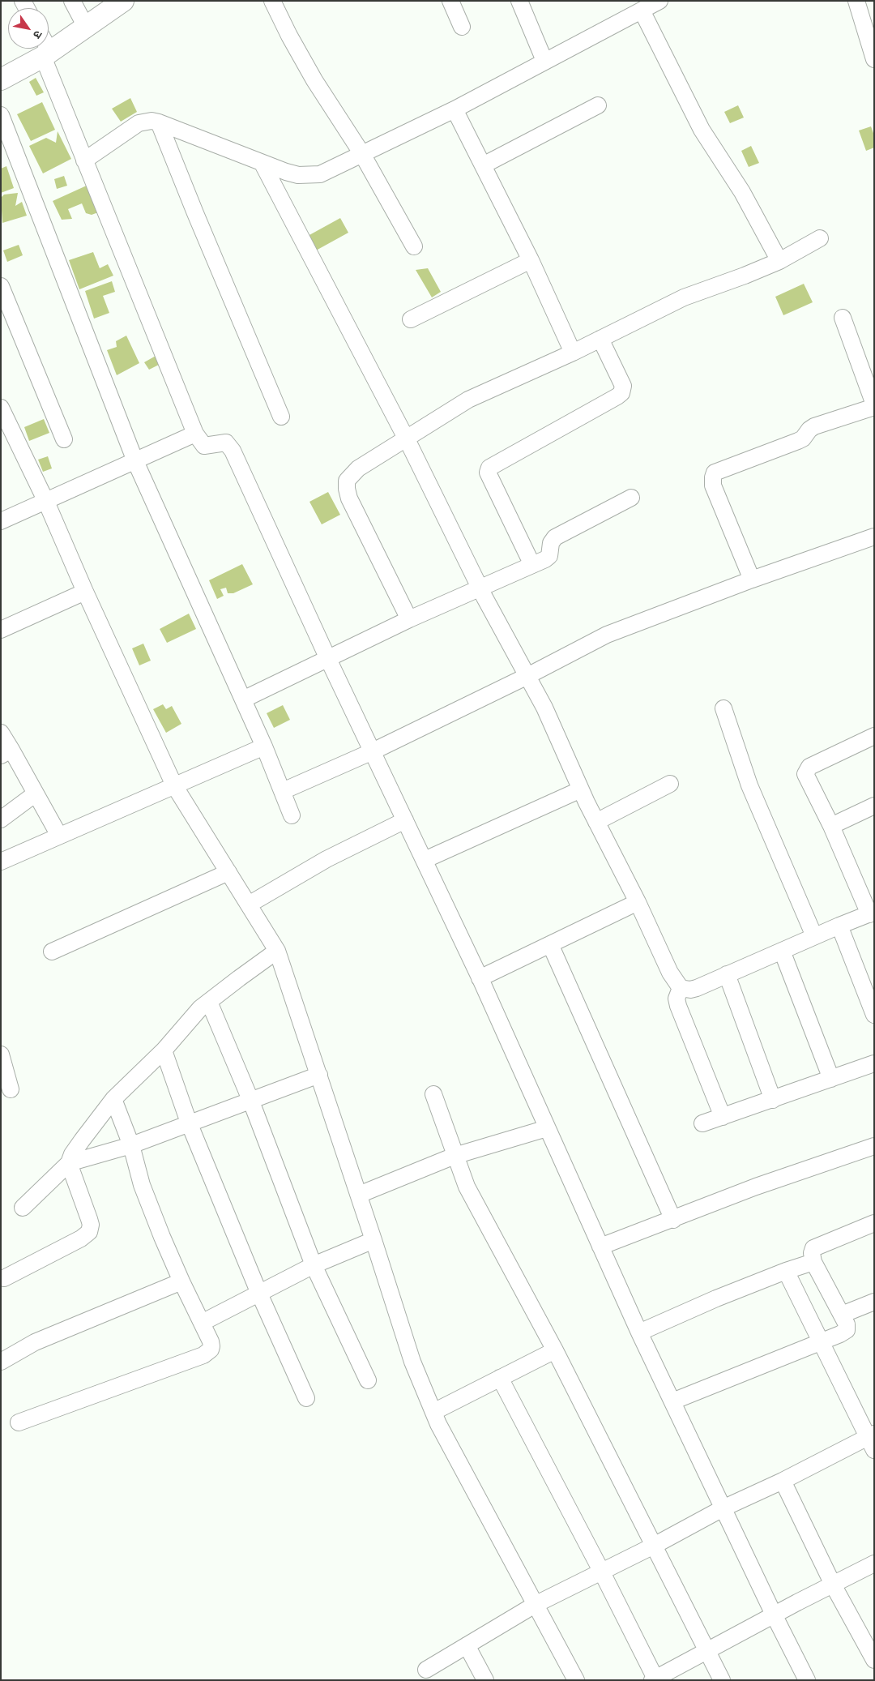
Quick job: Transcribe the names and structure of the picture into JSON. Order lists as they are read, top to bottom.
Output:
{
  "north": "bottom right"
}
